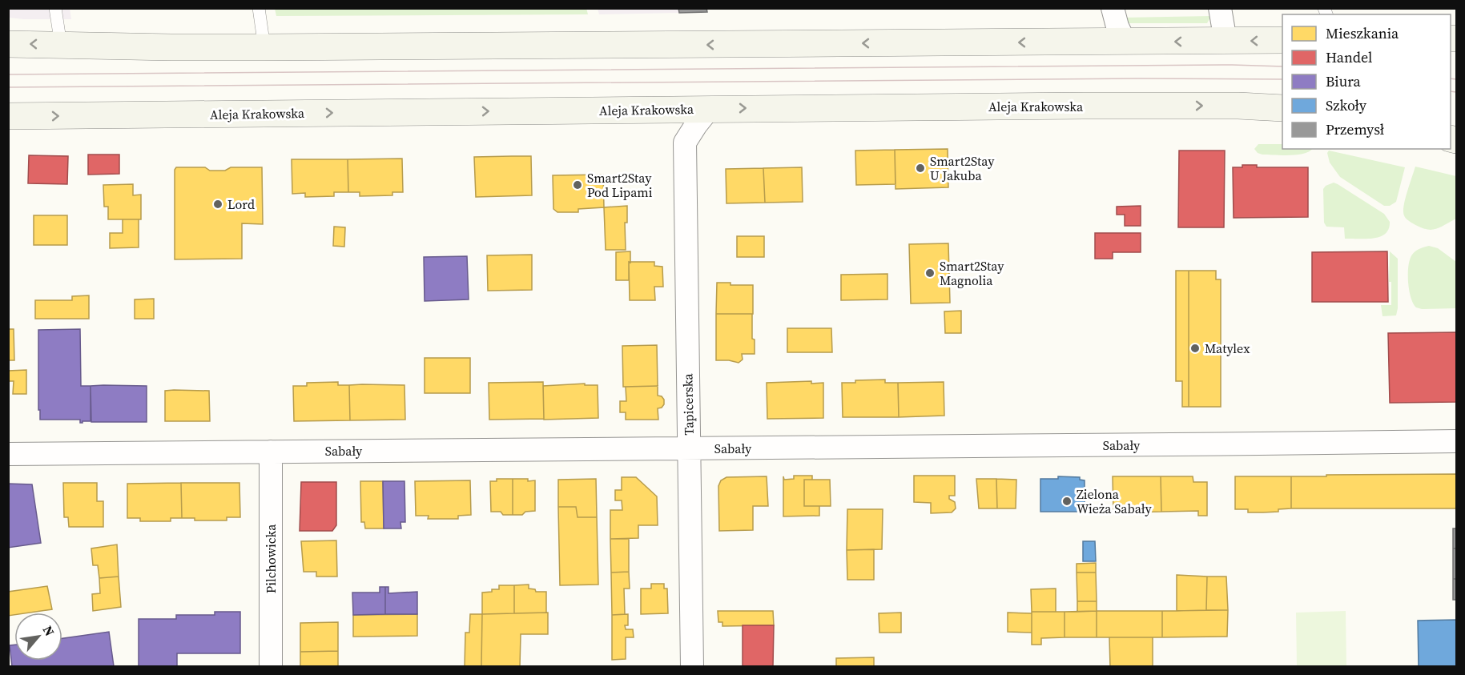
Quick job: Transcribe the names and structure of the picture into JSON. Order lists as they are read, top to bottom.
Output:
{
  "streets": {
    "main road": ["Aleja Krakowska"],
    "street": ["Tapicerska", "Sabały", "Pilchowicka"]
  },
  "crossings": [
    ["Tapicerska", "Sabały"],
    ["Sabały", "Pilchowicka"]
  ],
  "places": [
    "Smart2Stay U Jakuba",
    "Smart2Stay Pod Lipami",
    "Lord",
    "Smart2Stay Magnolia",
    "Matylex",
    "Zielona Wieża Sabały"
  ],
  "legend": [
    "Mieszkania",
    "Handel",
    "Biura",
    "Szkoły",
    "Przemysł"
  ],
  "north": "top right"
}
